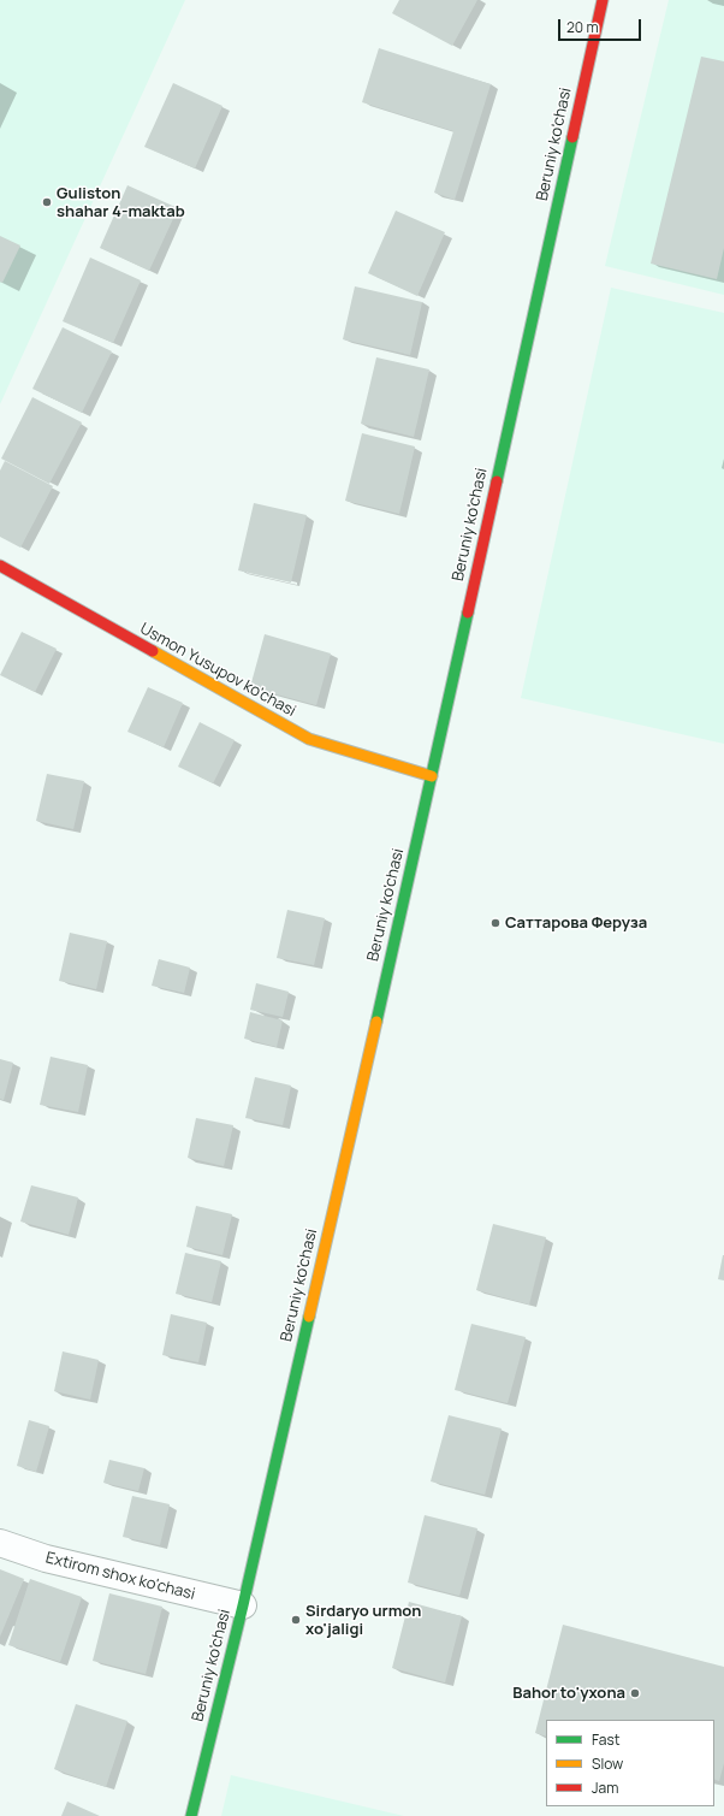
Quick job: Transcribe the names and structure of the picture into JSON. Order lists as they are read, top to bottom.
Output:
{
  "streets": {
    "street": ["Beruniy ko'chasi", "Usmon Yusupov ko'chasi", "Extirom shox ko'chasi"]
  },
  "crossings": [
    ["Beruniy ko'chasi", "Usmon Yusupov ko'chasi"],
    ["Beruniy ko'chasi", "Extirom shox ko'chasi"]
  ],
  "places": [
    "Guliston shahar 4-maktab",
    "Саттарова Феруза",
    "Sirdaryo urmon xo'jaligi",
    "Bahor to'yxona"
  ],
  "legend": ["Fast", "Slow", "Jam"],
  "scale_bar": "20 m"
}
